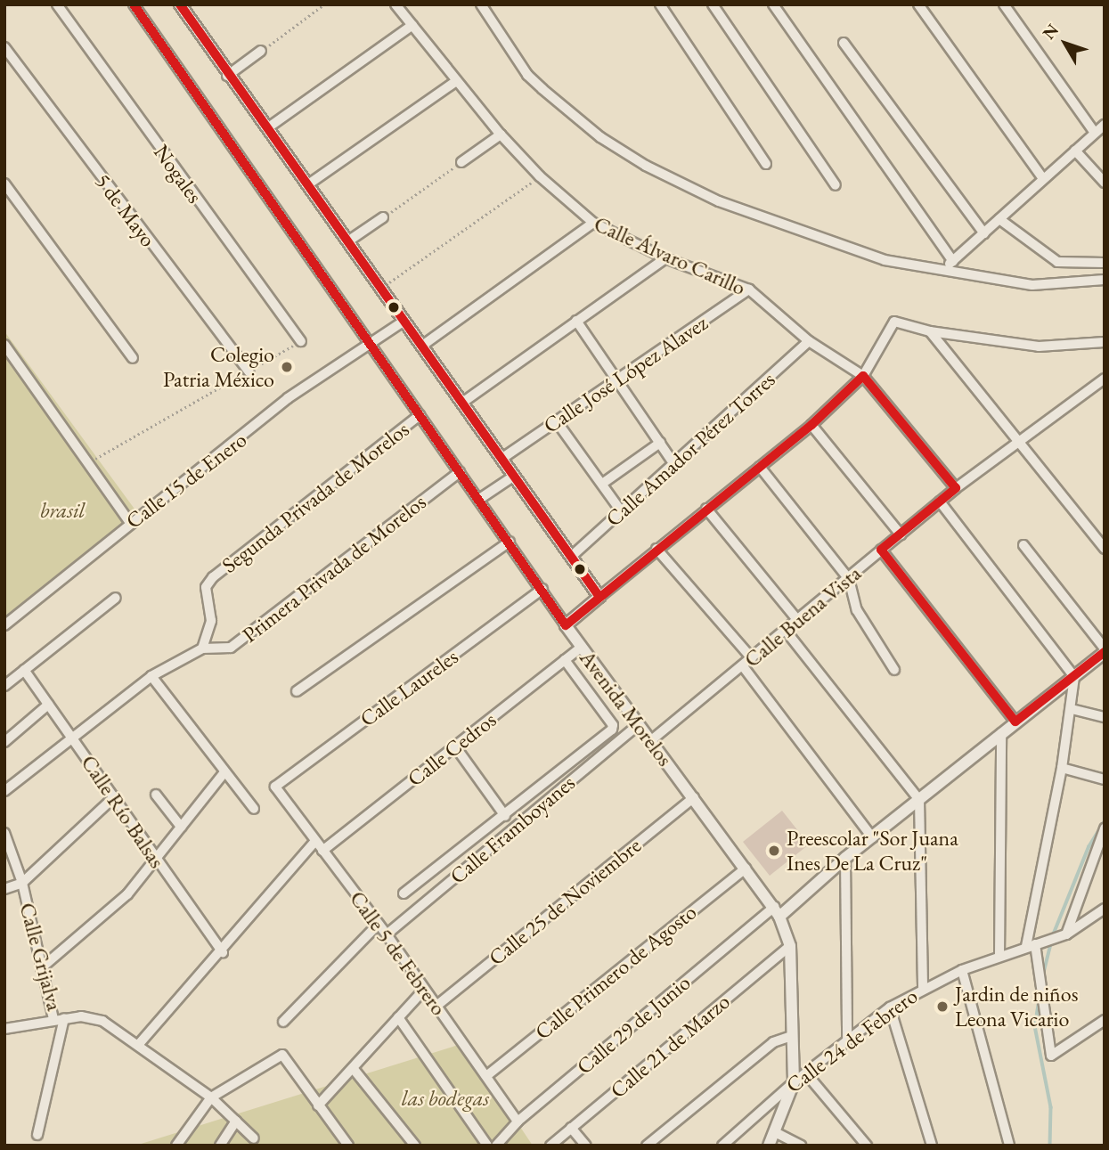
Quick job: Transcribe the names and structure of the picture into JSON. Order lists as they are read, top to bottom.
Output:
{
  "streets": {
    "street": [
      "Nogales",
      "5 de Mayo",
      "Calle Álvaro Carillo",
      "Calle José López Alavez",
      "Calle Amador Pérez Torres",
      "Calle 15 de Enero",
      "Segunda Privada de Morelos",
      "Primera Privada de Morelos",
      "Calle Buena Vista",
      "Calle Laureles",
      "Avenida Morelos",
      "Calle Cedros",
      "Calle Río Balsas",
      "Calle Framboyanes",
      "Calle 25 de Noviembre",
      "Calle 5 de Febrero",
      "Calle Grijalva",
      "Calle Primero de Agosto",
      "Calle 29 de Junio",
      "Calle 24 de Febrero",
      "Calle 21 de Marzo"
    ]
  },
  "crossings": [
    ["Calle Álvaro Carillo", "Calle José López Alavez"],
    ["Calle Álvaro Carillo", "Calle Amador Pérez Torres"],
    ["Calle Álvaro Carillo", "Calle Buena Vista"],
    ["Calle 15 de Enero", "Avenida Morelos"],
    ["Segunda Privada de Morelos", "Primera Privada de Morelos"],
    ["Segunda Privada de Morelos", "Avenida Morelos"],
    ["Primera Privada de Morelos", "Avenida Morelos"],
    ["Calle Buena Vista", "Avenida Morelos"],
    ["Calle Laureles", "Avenida Morelos"],
    ["Calle Laureles", "Calle 5 de Febrero"],
    ["Avenida Morelos", "Calle Cedros"],
    ["Avenida Morelos", "Calle Framboyanes"],
    ["Avenida Morelos", "Calle 25 de Noviembre"],
    ["Avenida Morelos", "Calle Primero de Agosto"],
    ["Avenida Morelos", "Calle 29 de Junio"],
    ["Avenida Morelos", "Calle 24 de Febrero"],
    ["Avenida Morelos", "Calle 21 de Marzo"],
    ["Calle Cedros", "Calle 5 de Febrero"],
    ["Calle Framboyanes", "Calle 5 de Febrero"],
    ["Calle 25 de Noviembre", "Calle 5 de Febrero"],
    ["Calle 5 de Febrero", "Calle Primero de Agosto"],
    ["Calle 5 de Febrero", "Calle 29 de Junio"]
  ],
  "parks": ["brasil", "las bodegas"],
  "places": ["Colegio Patria México", "Preescolar \"Sor Juana Ines De La Cruz\"", "Jardin de niños Leona Vicario"],
  "north": "top left"
}
